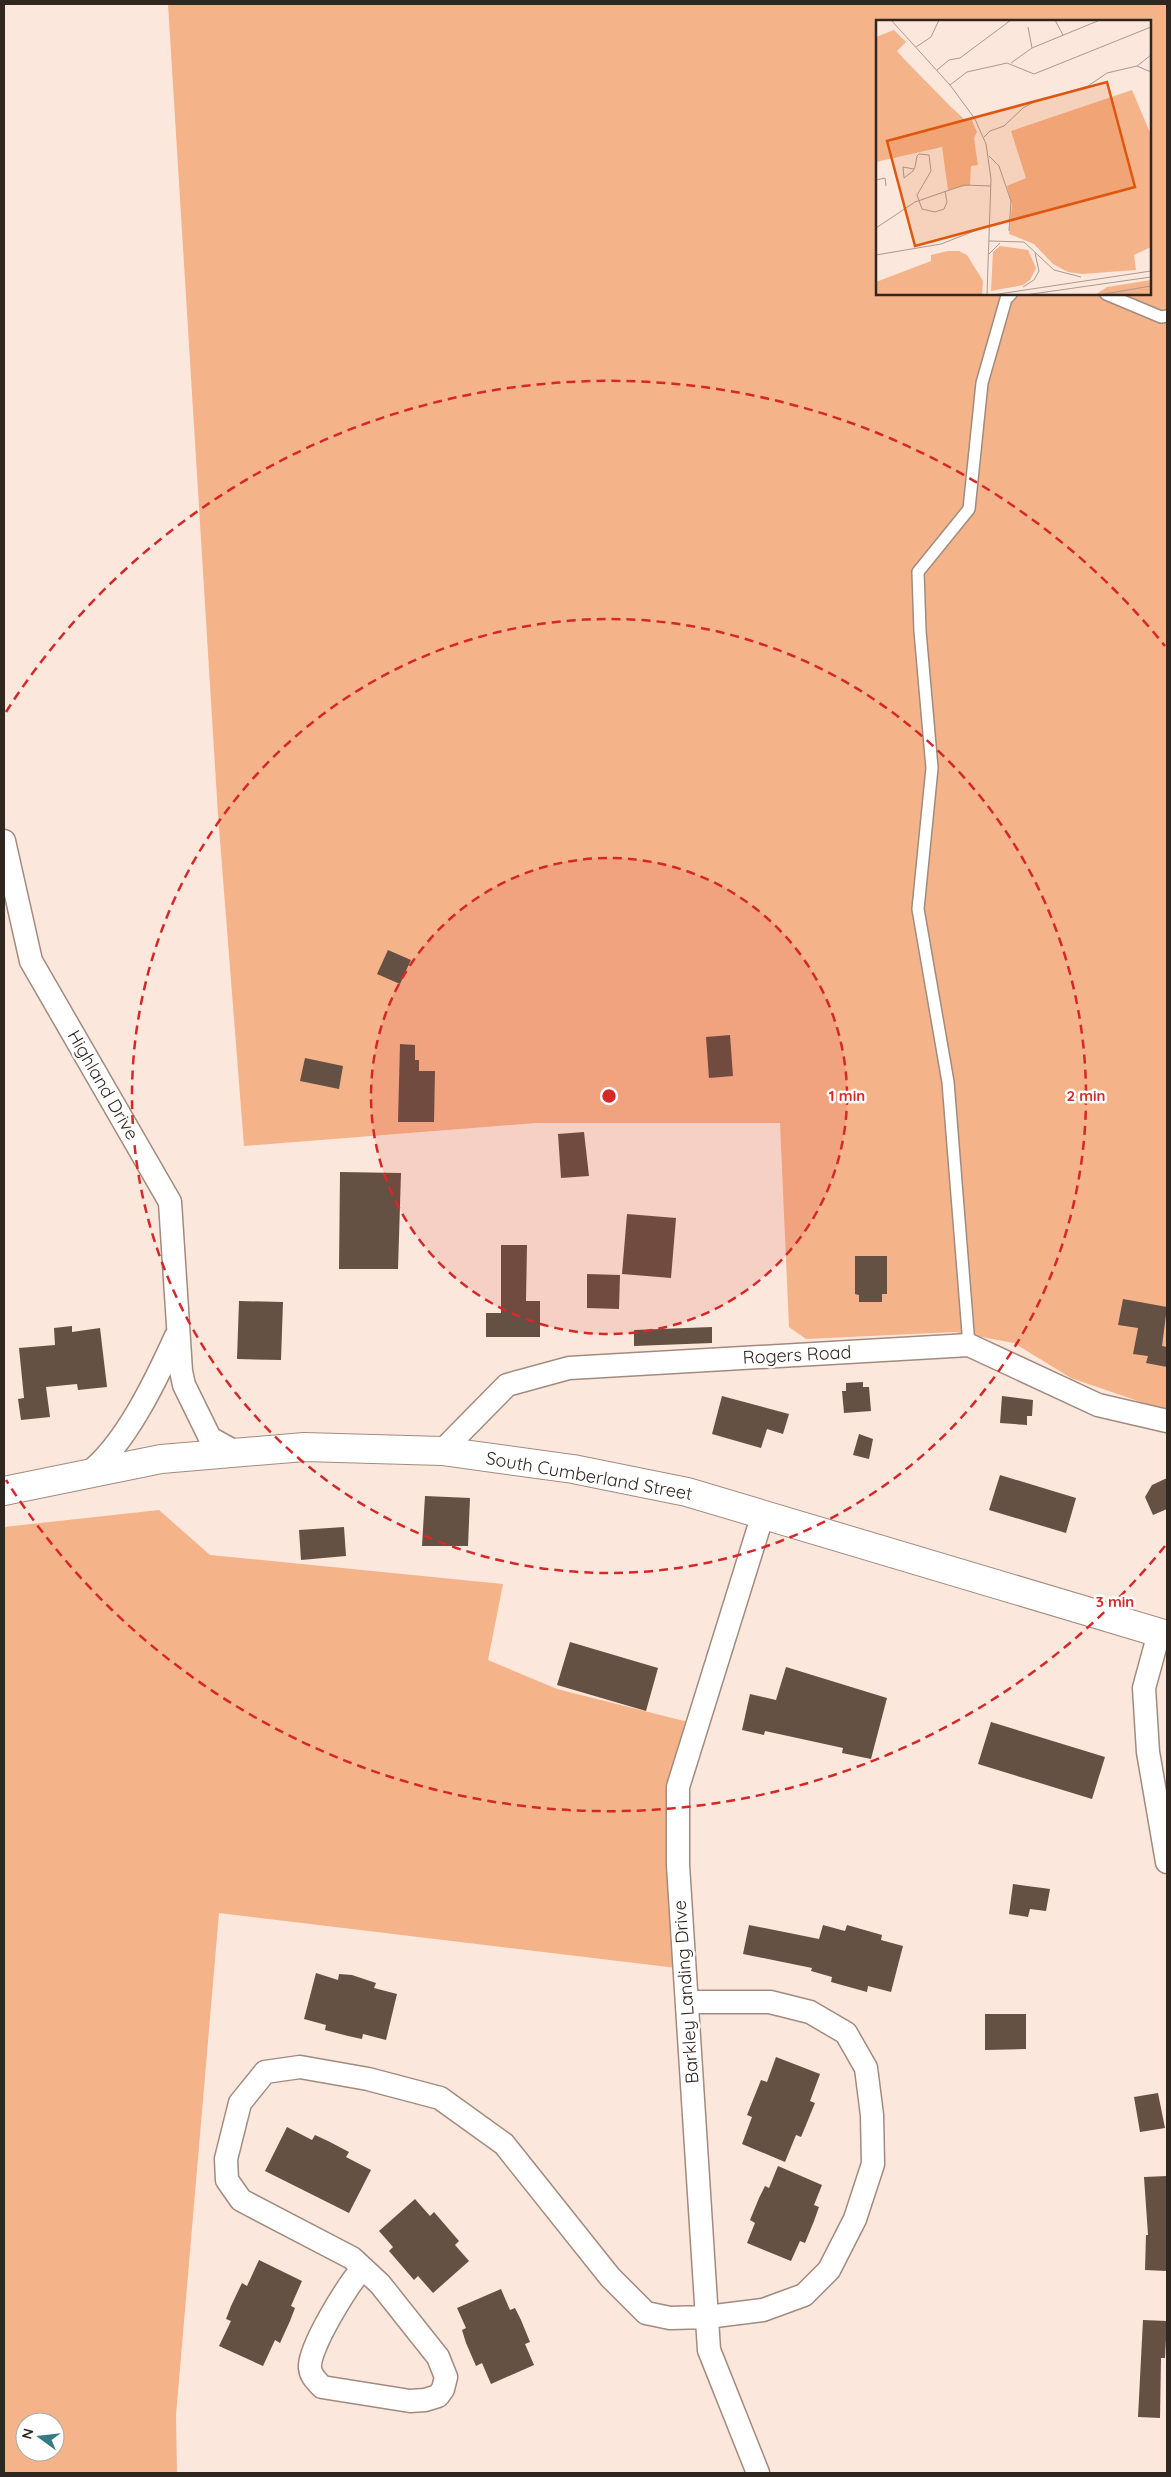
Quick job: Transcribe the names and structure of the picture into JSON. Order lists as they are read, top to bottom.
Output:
{
  "streets": {
    "main road": ["South Cumberland Street"],
    "street": ["Highland Drive", "Rogers Road", "Barkley Landing Drive"]
  },
  "crossings": [
    ["Highland Drive", "South Cumberland Street"],
    ["Rogers Road", "South Cumberland Street"],
    ["South Cumberland Street", "Barkley Landing Drive"]
  ],
  "north": "left",
  "rings": ["1 min", "2 min", "3 min"]
}
